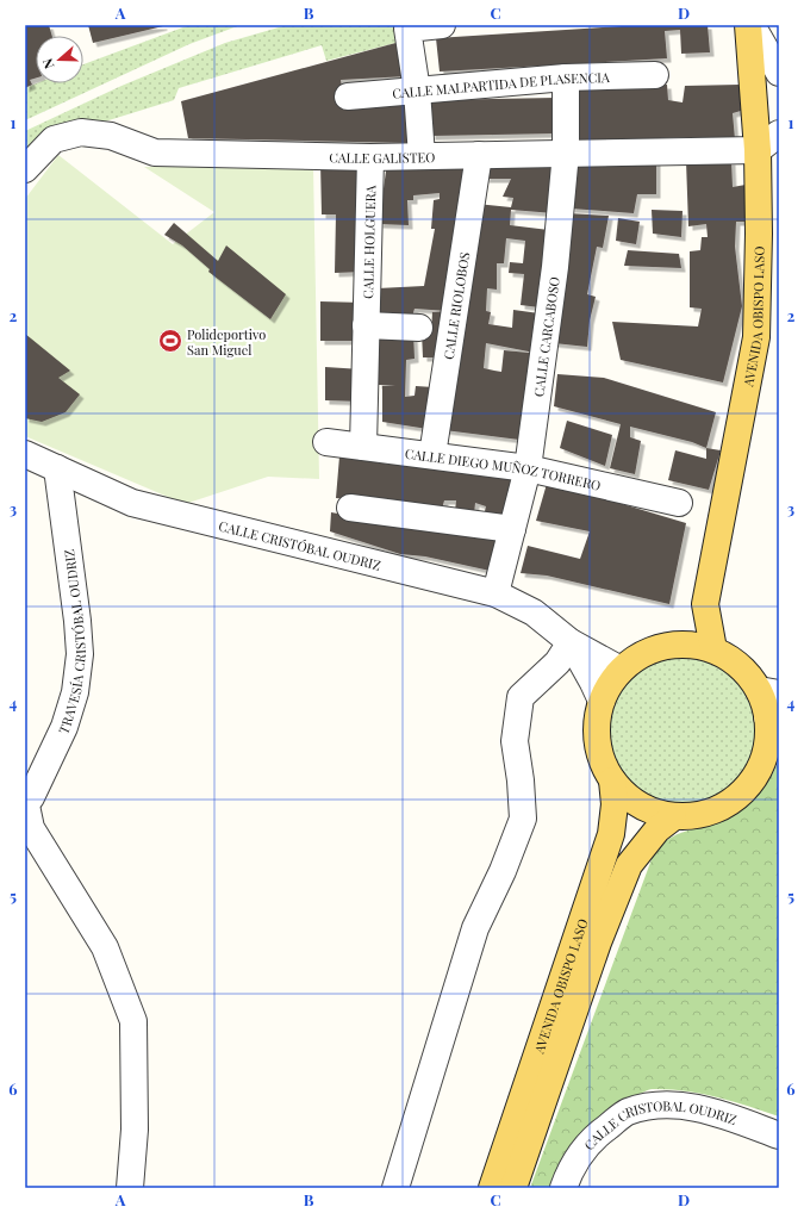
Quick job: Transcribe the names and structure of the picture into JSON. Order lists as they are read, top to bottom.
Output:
{
  "streets": {
    "main road": ["AVENIDA OBISPO LASO"],
    "street": [
      "CALLE MALPARTIDA DE PLASENCIA",
      "CALLE GALISTEO",
      "CALLE HOLGUERA",
      "CALLE RIOLOBOS",
      "CALLE CARCABOSO",
      "CALLE DIEGO MUÑOZ TORRERO",
      "CALLE CRISTÓBAL OUDRIZ",
      "TRAVESÍA CRISTÓBAL OUDRIZ",
      "CALLE CRISTOBAL OUDRIZ"
    ]
  },
  "crossings": [
    ["CALLE MALPARTIDA DE PLASENCIA", "CALLE CARCABOSO"],
    ["CALLE GALISTEO", "CALLE HOLGUERA"],
    ["CALLE GALISTEO", "CALLE RIOLOBOS"],
    ["CALLE GALISTEO", "AVENIDA OBISPO LASO"],
    ["CALLE GALISTEO", "CALLE CARCABOSO"],
    ["CALLE HOLGUERA", "CALLE DIEGO MUÑOZ TORRERO"],
    ["CALLE RIOLOBOS", "CALLE DIEGO MUÑOZ TORRERO"],
    ["CALLE CARCABOSO", "CALLE DIEGO MUÑOZ TORRERO"],
    ["CALLE CARCABOSO", "CALLE CRISTÓBAL OUDRIZ"],
    ["CALLE CRISTÓBAL OUDRIZ", "TRAVESÍA CRISTÓBAL OUDRIZ"]
  ],
  "places": {
    "sports": ["Polideportivo San Miguel"]
  },
  "north": "left",
  "grid": {
    "columns": [
      "A",
      "B",
      "C",
      "D"
    ],
    "rows": [
      "1",
      "2",
      "3",
      "4",
      "5",
      "6"
    ]
  }
}
